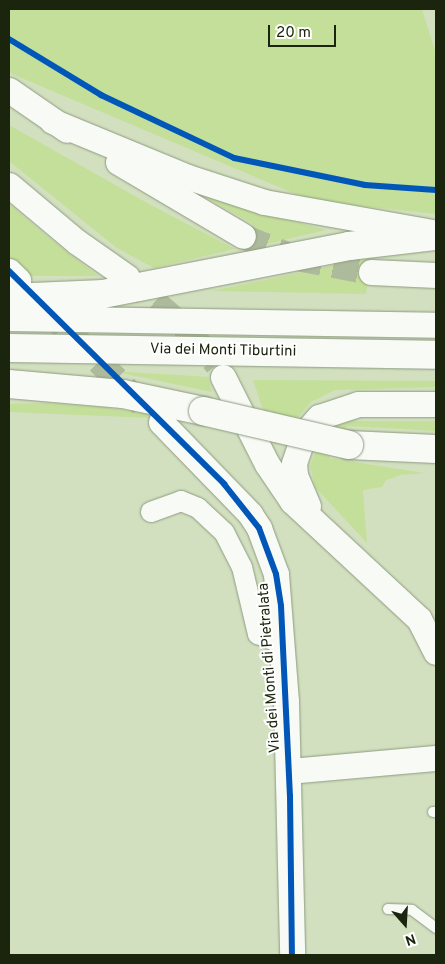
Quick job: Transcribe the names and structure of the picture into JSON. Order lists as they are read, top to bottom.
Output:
{
  "streets": {
    "main road": ["Via dei Monti Tiburtini"],
    "street": ["Via dei Monti di Pietralata"]
  },
  "scale_bar": "20 m",
  "north": "bottom"
}
